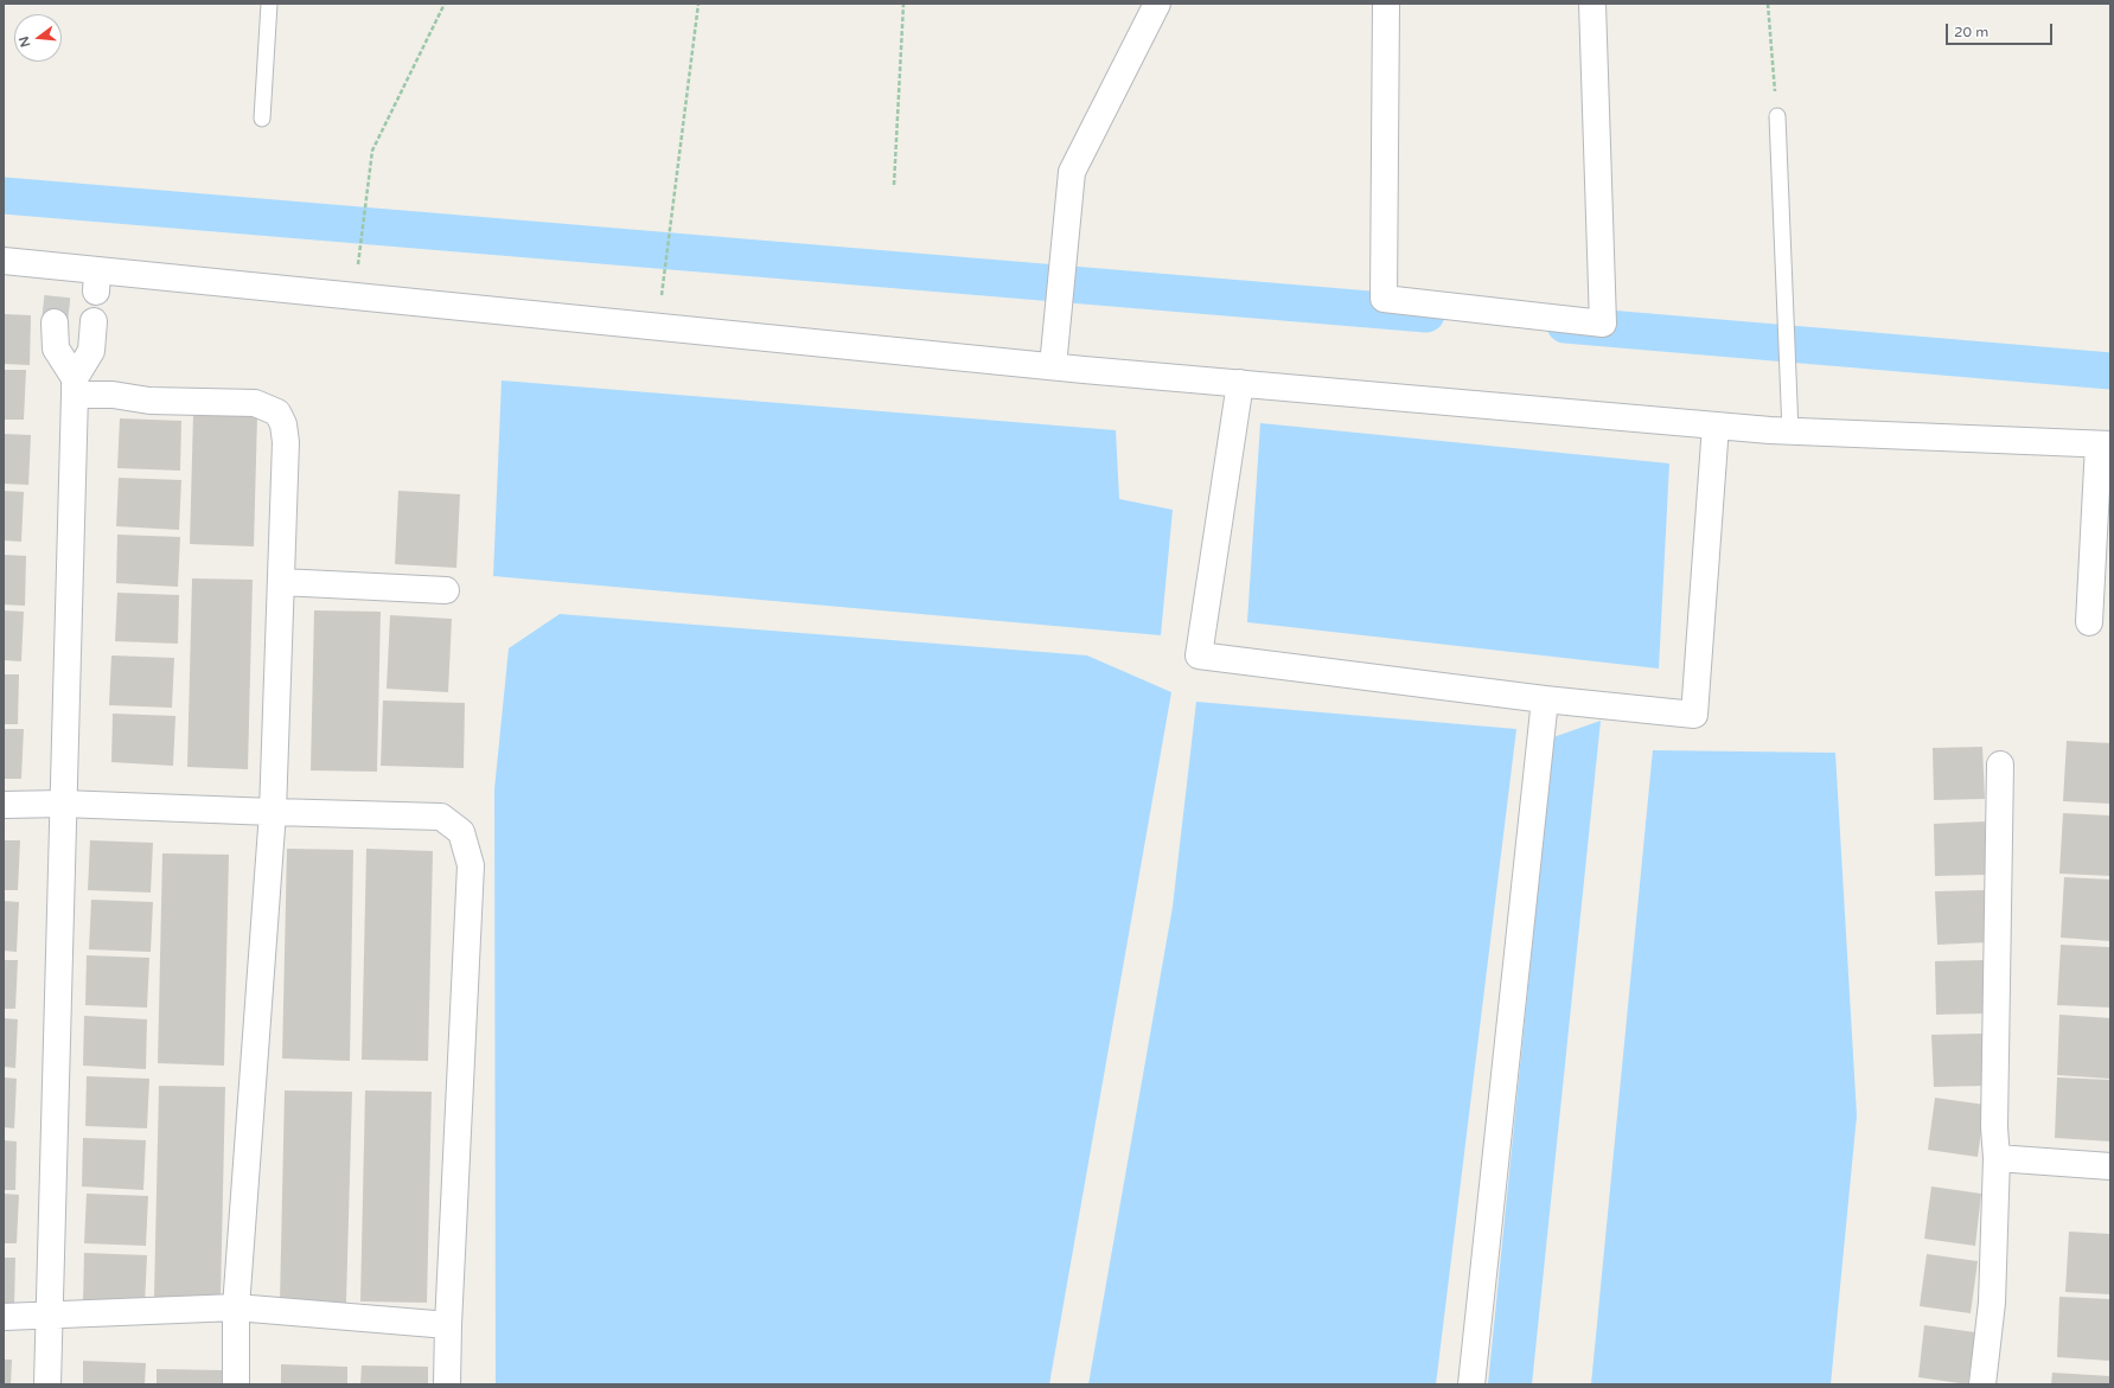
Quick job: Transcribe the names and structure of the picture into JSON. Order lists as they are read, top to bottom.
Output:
{
  "scale_bar": "20 m",
  "north": "left"
}
